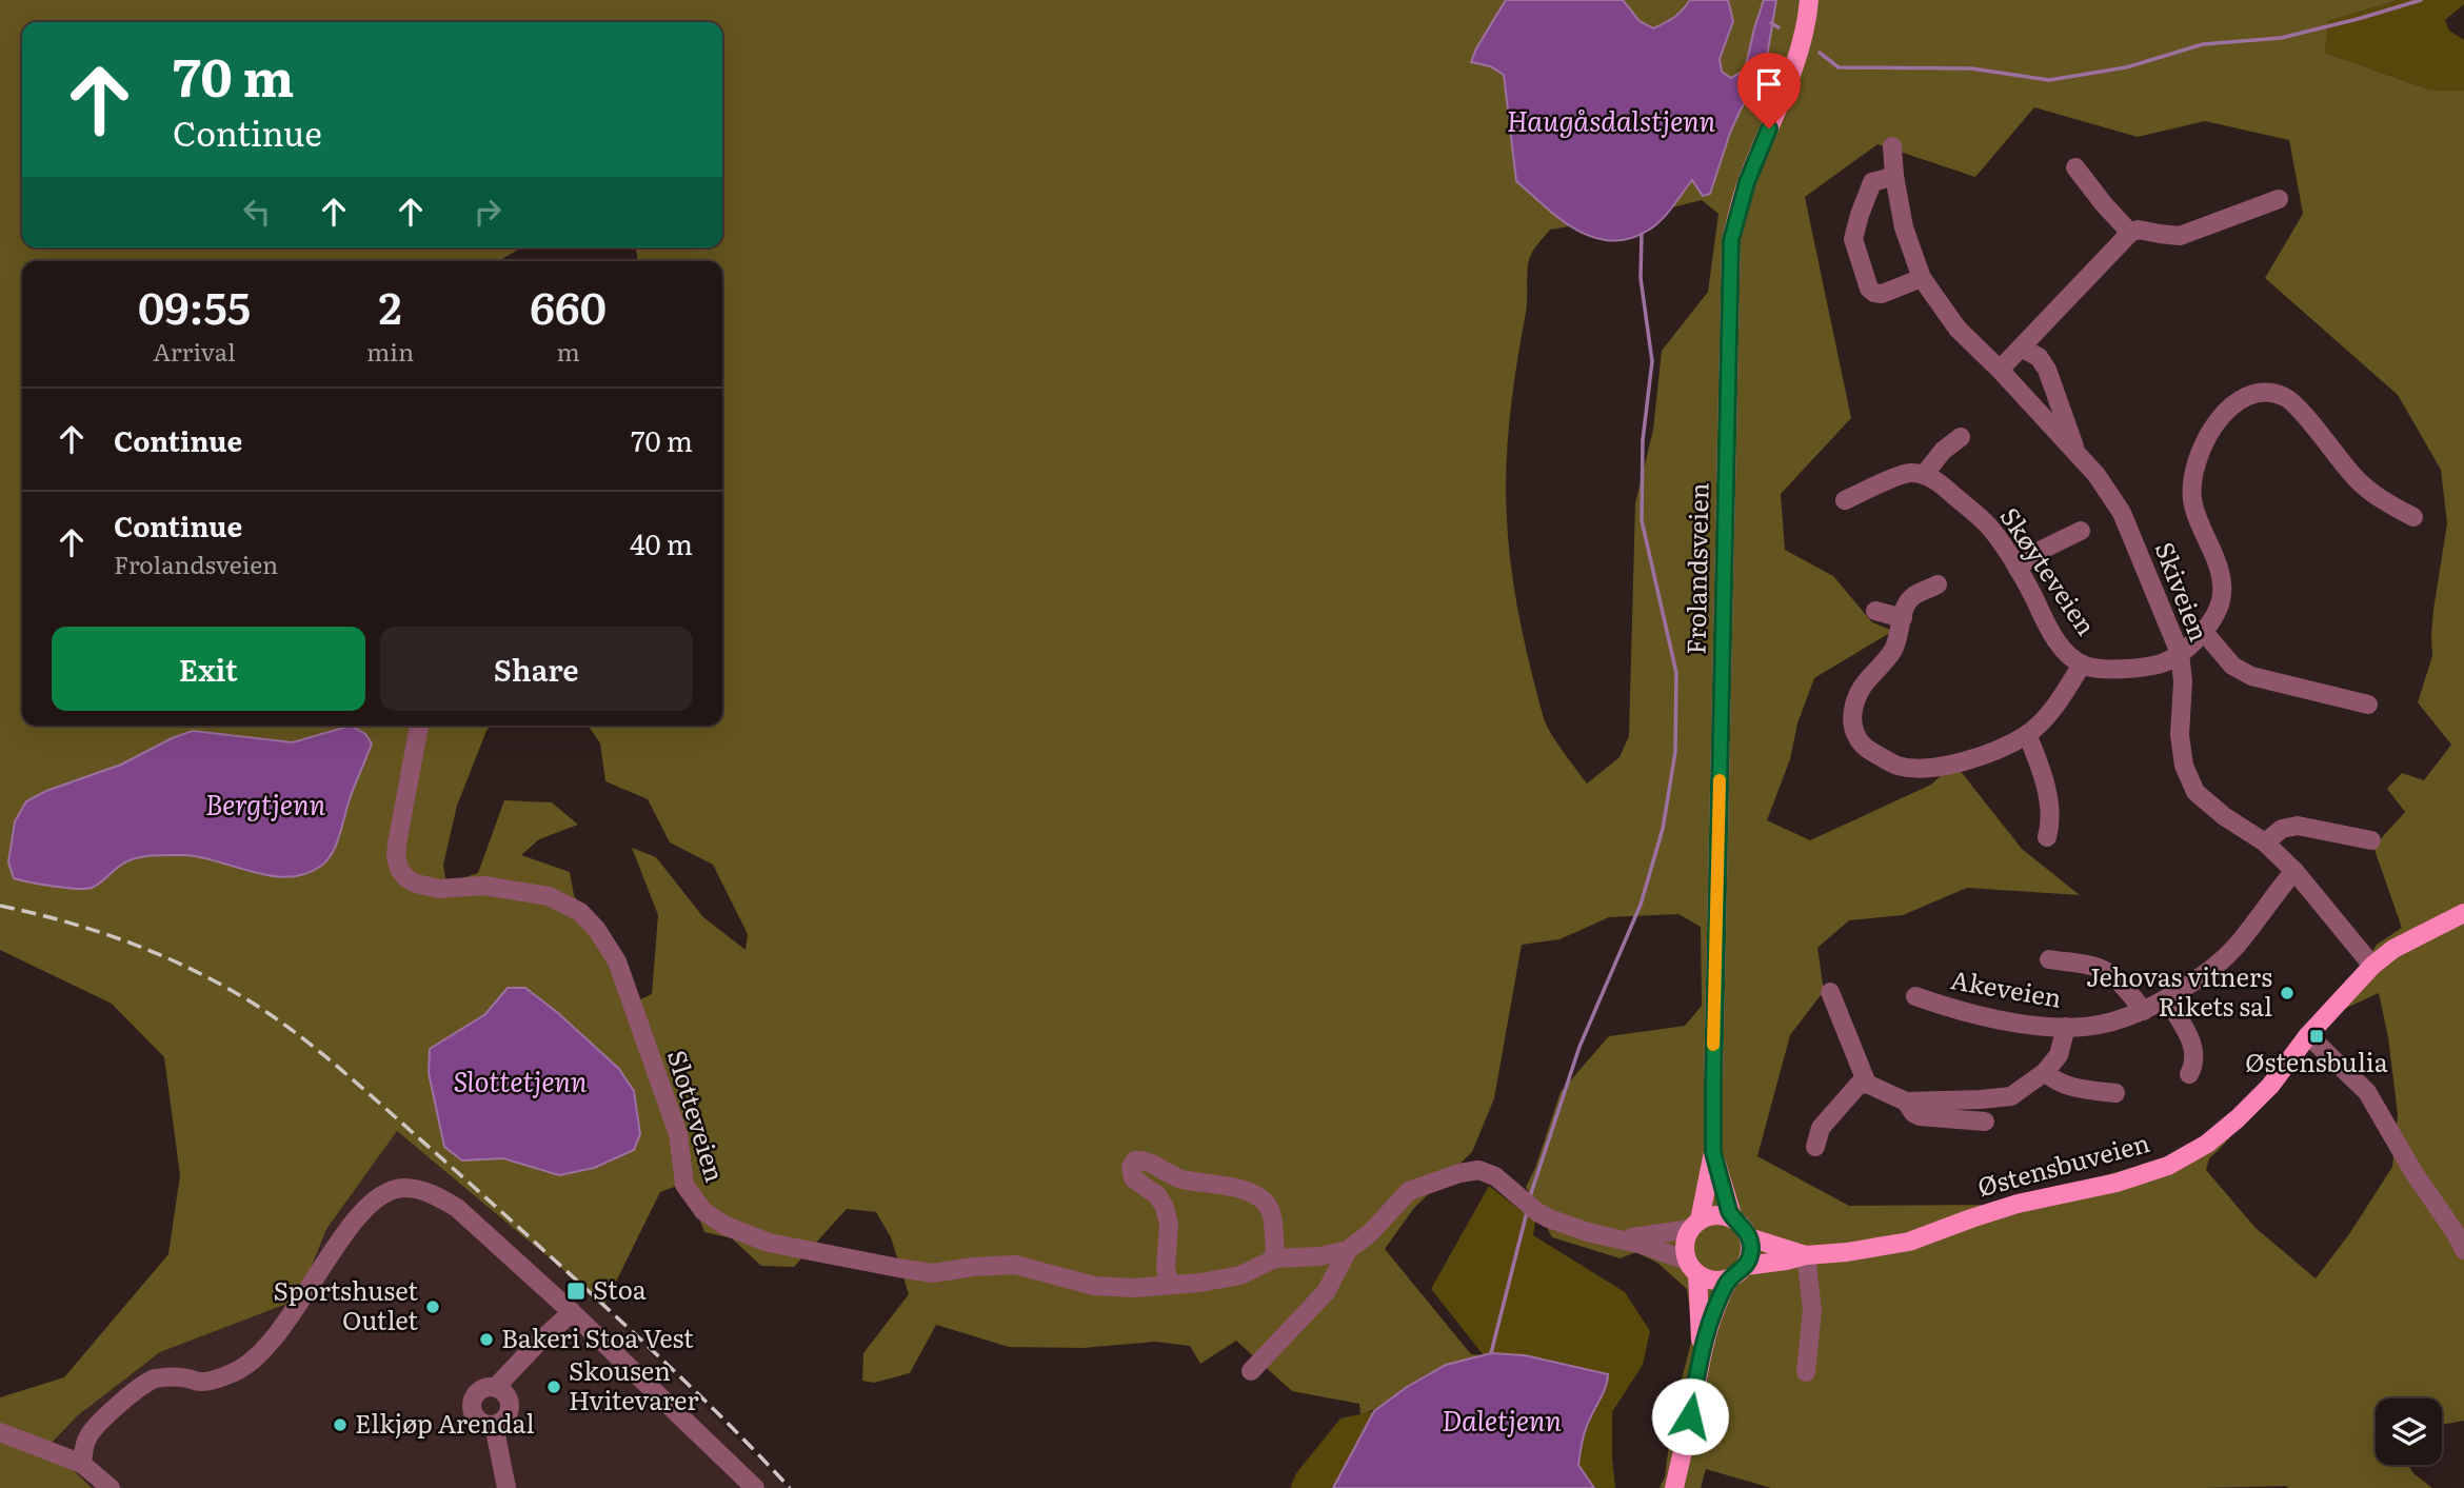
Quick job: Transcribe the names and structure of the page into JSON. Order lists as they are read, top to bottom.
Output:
{
  "streets": {
    "main road": ["Frolandsveien", "Østensbuveien"],
    "street": [
      "Skøyteveien",
      "Skiveien",
      "Akeveien",
      "Slotteveien"
    ]
  },
  "crossings": [
    ["Frolandsveien", "Slotteveien"],
    ["Frolandsveien", "Østensbuveien"],
    ["Skøyteveien", "Skiveien"],
    ["Skiveien", "Akeveien"],
    ["Skiveien", "Østensbuveien"],
    ["Slotteveien", "Østensbuveien"]
  ],
  "water": [
    "Haugåsdalstjenn",
    "Bergtjenn",
    "Slottetjenn",
    "Daletjenn"
  ],
  "places": {
    "other": [
      "Jehovas vitners Rikets sal",
      "Sportshuset Outlet",
      "Bakeri Stoa Vest",
      "Skousen Hvitevarer",
      "Elkjøp Arendal"
    ],
    "transit": ["Østensbulia", "Stoa"]
  },
  "page": {
    "turn": ["70 m", "Continue"],
    "eta": [
      "09:55",
      "Arrival",
      "2",
      "min",
      "660",
      "m"
    ],
    "list": [
      {
        "name": "Continue",
        "value": "70 m"
      },
      {
        "name": "Continue",
        "note": "Frolandsveien",
        "value": "40 m"
      }
    ],
    "buttons": ["Exit", "Share"]
  }
}
